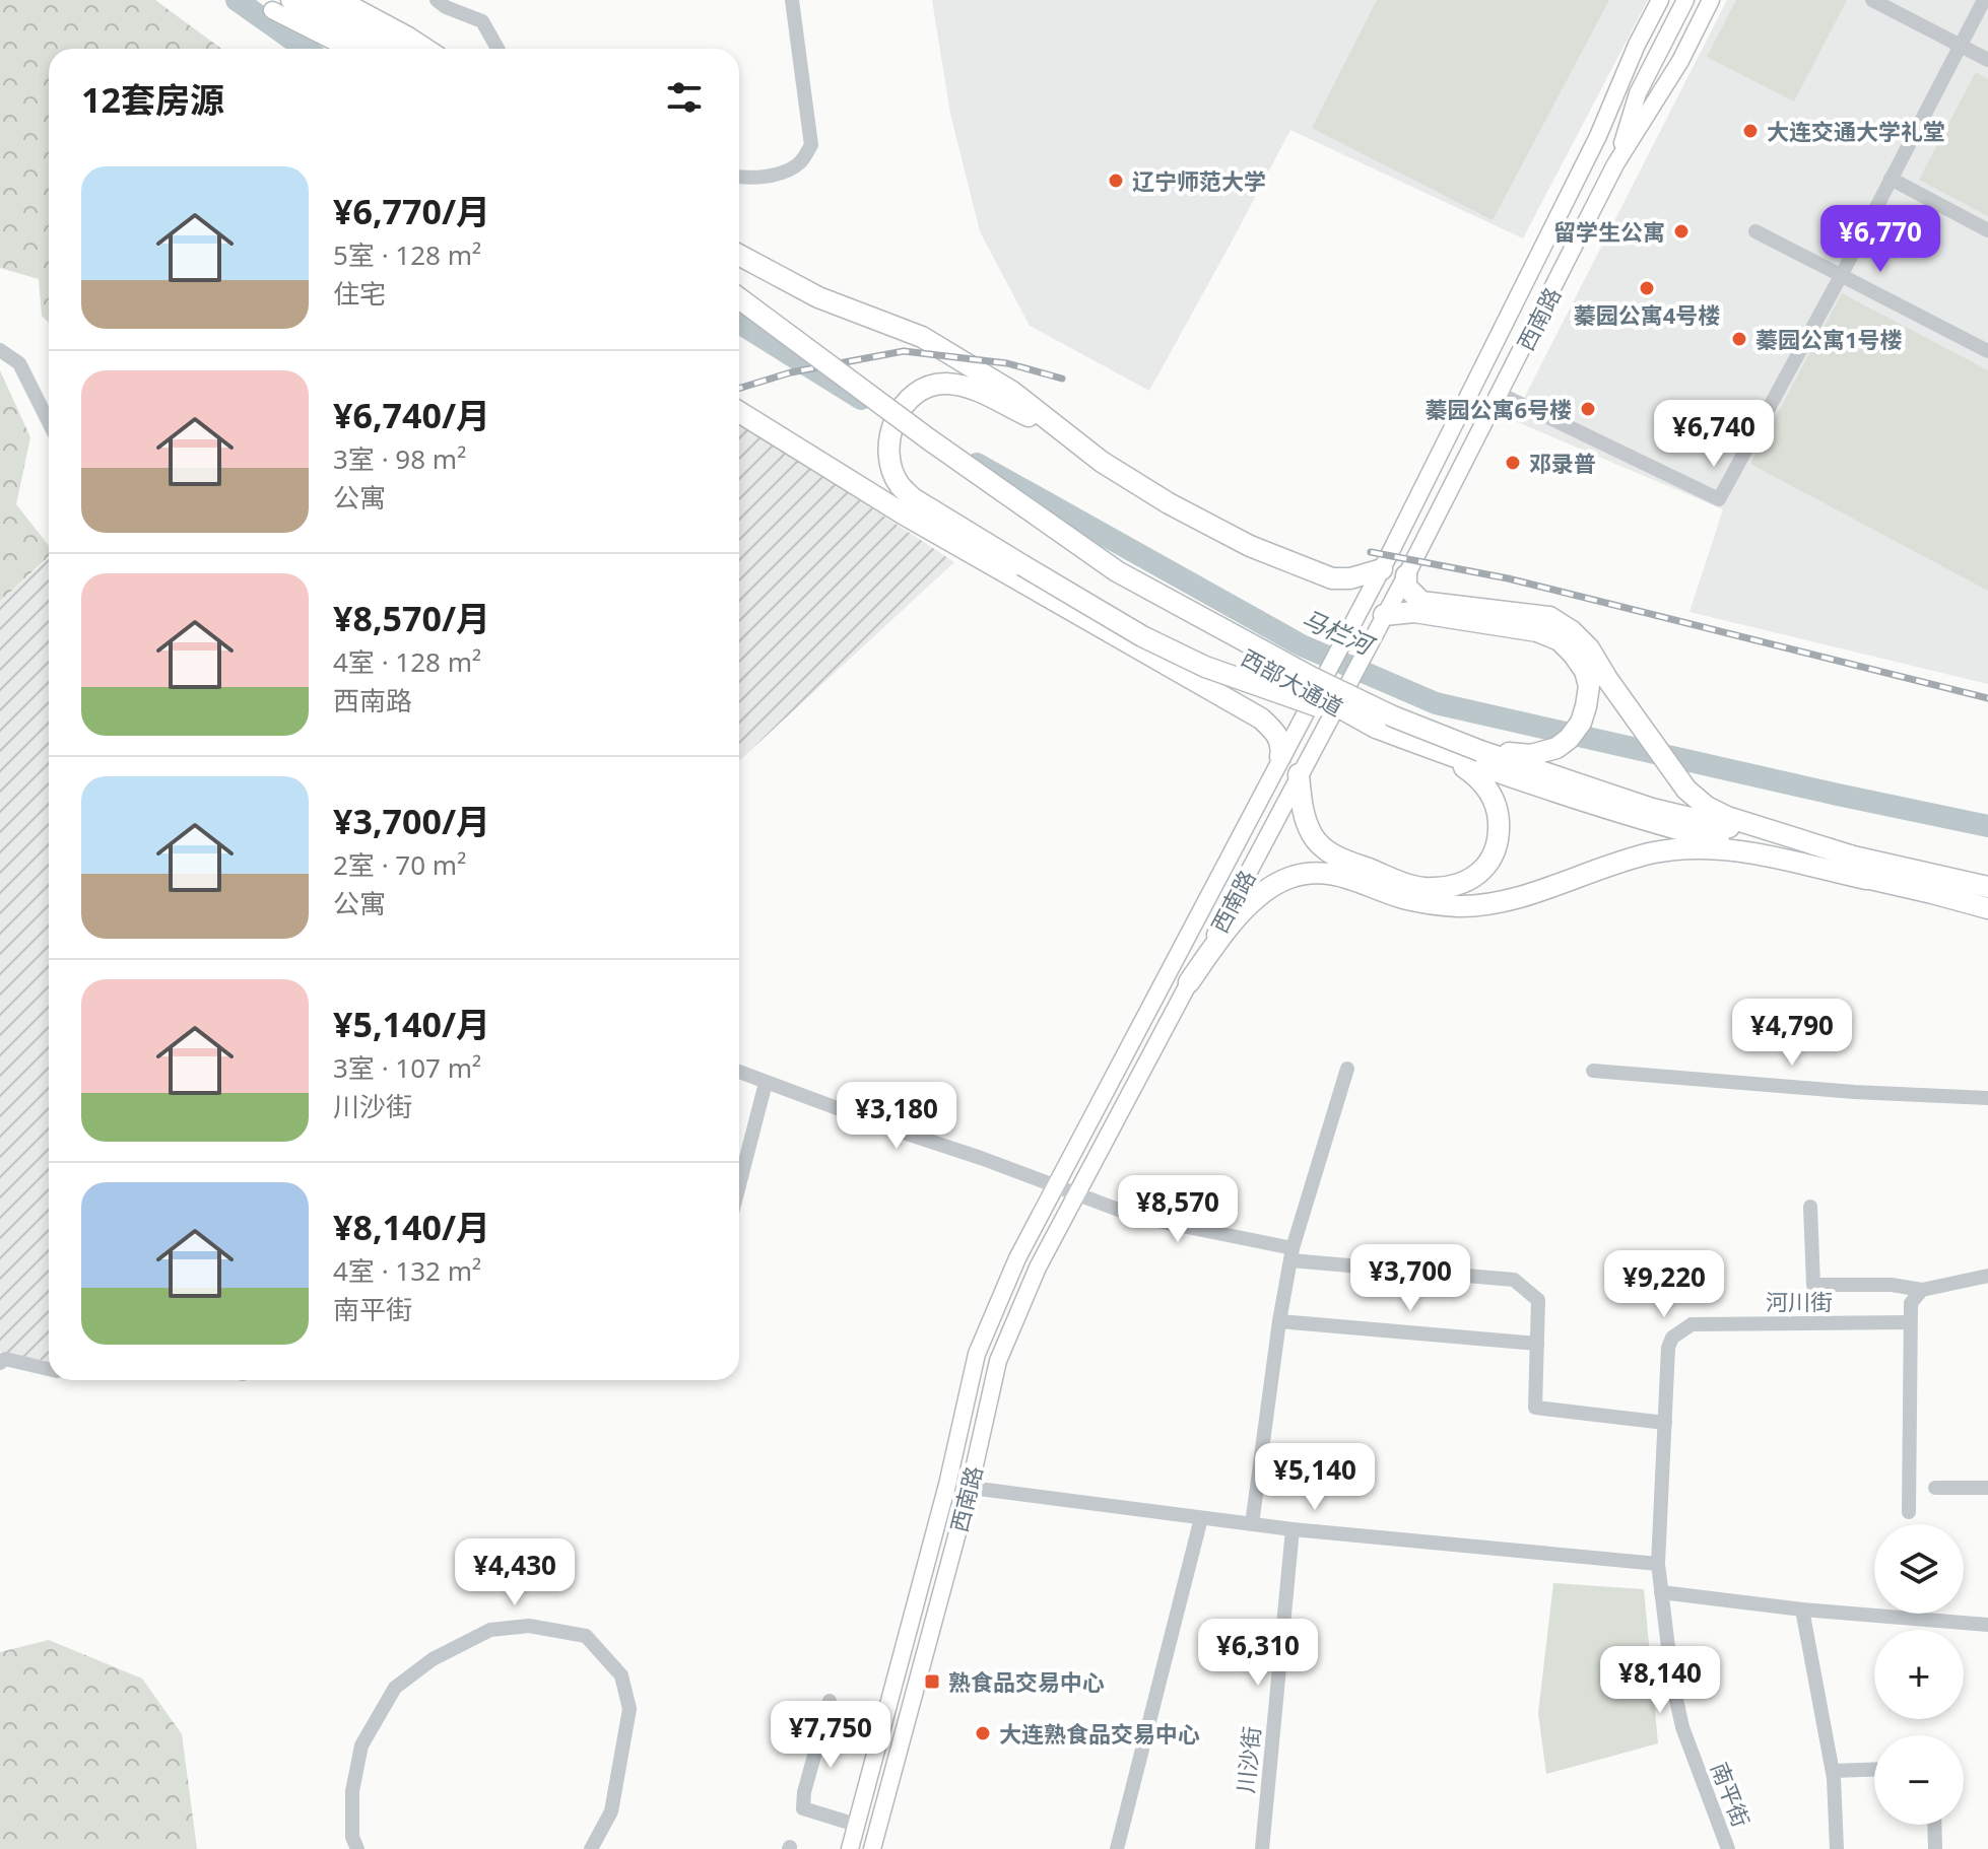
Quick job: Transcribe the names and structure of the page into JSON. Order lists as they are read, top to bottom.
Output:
{
  "streets": {
    "highway": ["西部大通道"],
    "main road": ["西南路"],
    "street": ["河川街", "川沙街", "南平街"]
  },
  "crossings": [
    ["河川街", "南平街"]
  ],
  "water": ["马栏河"],
  "places": {
    "other": [
      "大连交通大学礼堂",
      "辽宁师范大学",
      "留学生公寓",
      "蓁园公寓4号楼",
      "蓁园公寓1号楼",
      "蓁园公寓6号楼",
      "邓录普",
      "大连熟食品交易中心"
    ],
    "transit": ["熟食品交易中心"]
  },
  "page": {
    "heading": "12套房源",
    "list": [
      {
        "name": "¥6,770/月",
        "note": "5室 · 128 m² · 住宅"
      },
      {
        "name": "¥6,740/月",
        "note": "3室 · 98 m² · 公寓"
      },
      {
        "name": "¥8,570/月",
        "note": "4室 · 128 m² · 西南路"
      },
      {
        "name": "¥3,700/月",
        "note": "2室 · 70 m² · 公寓"
      },
      {
        "name": "¥5,140/月",
        "note": "3室 · 107 m² · 川沙街"
      },
      {
        "name": "¥8,140/月",
        "note": "4室 · 132 m² · 南平街"
      }
    ],
    "price": [
      "¥6,770",
      "¥6,740",
      "¥4,790",
      "¥3,180",
      "¥8,570",
      "¥3,700",
      "¥9,220",
      "¥5,140",
      "¥4,430",
      "¥6,310",
      "¥8,140",
      "¥7,750"
    ],
    "map_buttons": ["+", "−"]
  }
}
